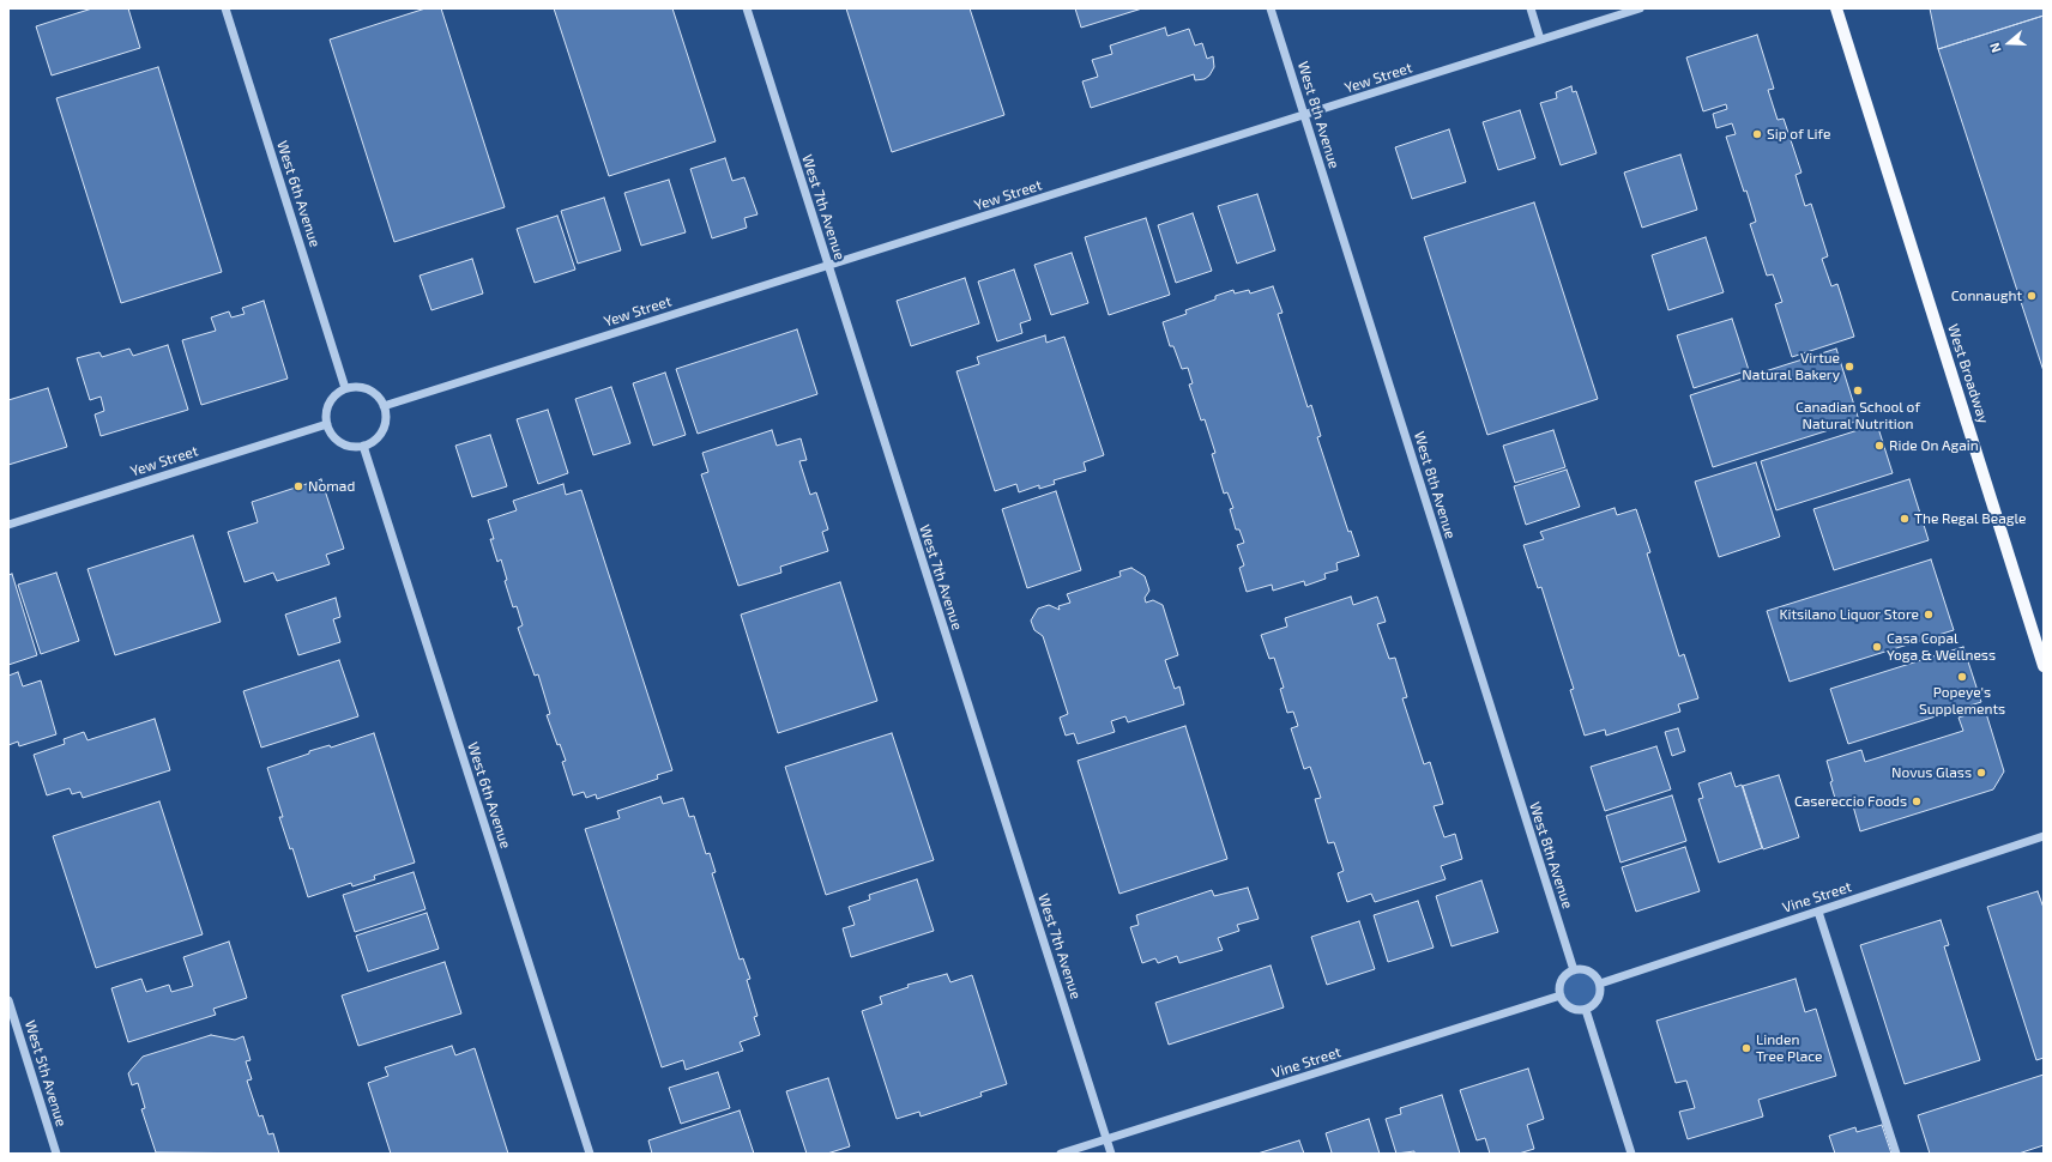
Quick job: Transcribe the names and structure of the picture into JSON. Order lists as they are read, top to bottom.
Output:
{
  "streets": {
    "main road": ["West Broadway"],
    "street": [
      "Yew Street",
      "West 8th Avenue",
      "West 6th Avenue",
      "West 7th Avenue",
      "Vine Street",
      "West 5th Avenue"
    ]
  },
  "crossings": [
    ["Yew Street", "West 8th Avenue"],
    ["Yew Street", "West 6th Avenue"],
    ["Yew Street", "West 7th Avenue"],
    ["West 8th Avenue", "Vine Street"],
    ["West 7th Avenue", "Vine Street"]
  ],
  "places": [
    "Sip of Life",
    "Connaught",
    "Virtue Natural Bakery",
    "Canadian School of Natural Nutrition",
    "Ride On Again",
    "Nomad",
    "The Regal Beagle",
    "Kitsilano Liquor Store",
    "Casa Copal Yoga & Wellness",
    "Popeye's Supplements",
    "Novus Glass",
    "Casereccio Foods",
    "Linden Tree Place"
  ],
  "north": "left"
}
